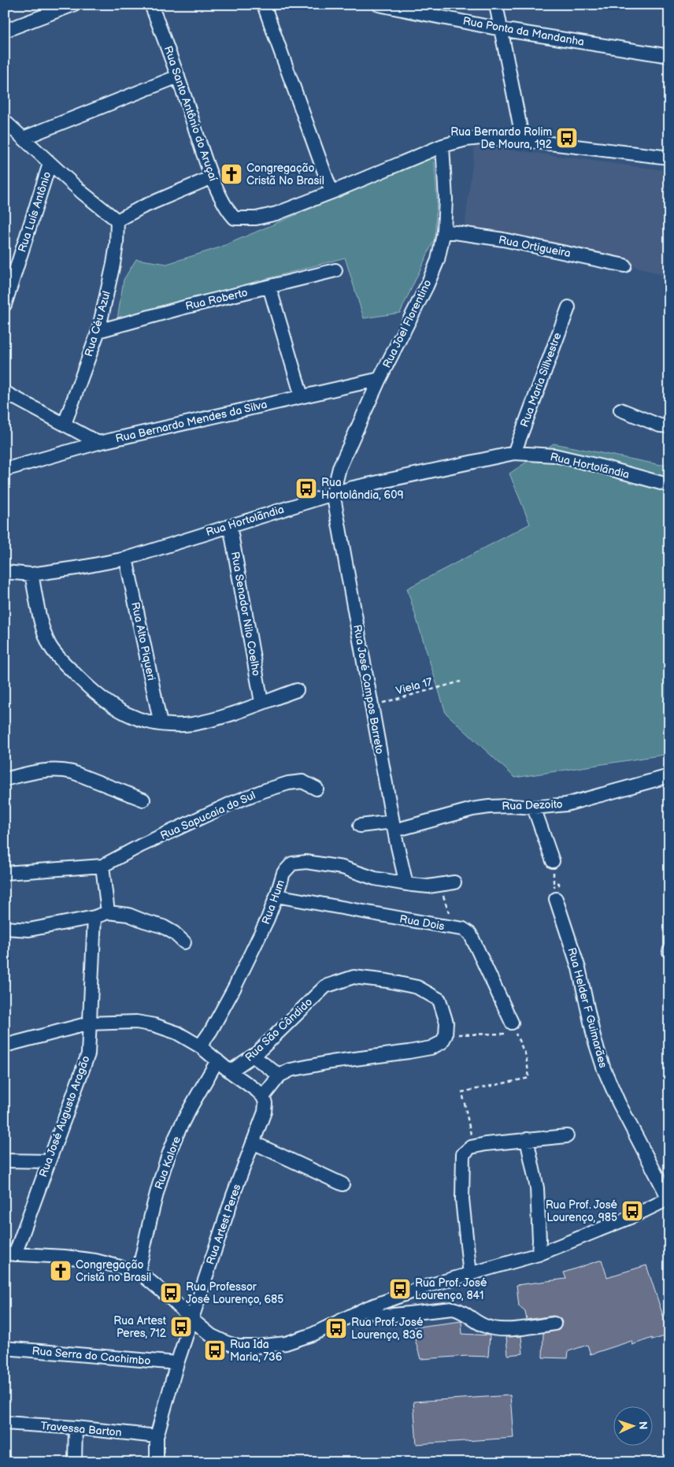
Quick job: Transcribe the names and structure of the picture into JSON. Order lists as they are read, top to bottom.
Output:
{
  "streets": {
    "street": [
      "Rua Ponta da Mandanha",
      "Rua Santo Antônio do Aruçaí",
      "Rua Luís Antônio",
      "Rua Ortigueira",
      "Rua Roberto",
      "Rua Céu Azul",
      "Rua Joel Florentino",
      "Rua Maria Sillvestre",
      "Rua Bernardo Mendes da Silva",
      "Rua Hortolãndia",
      "Rua Senador Nilo Coelho",
      "Rua Alto Piqueri",
      "Rua José Campos Barreto",
      "Rua Dezoito",
      "Rua Sapucaia do Sul",
      "Rua Hum",
      "Rua Dois",
      "Rua Helder F Guimarães",
      "Rua São Cândido",
      "Rua José Augusto Aragão",
      "Rua Kalore",
      "Rua Artest Peres",
      "Rua Serra do Cachimbo",
      "Travessa Barton"
    ],
    "path": ["Viela 17"]
  },
  "crossings": [
    ["Rua Ortigueira", "Rua Joel Florentino"],
    ["Rua Roberto", "Rua Céu Azul"],
    ["Rua Joel Florentino", "Rua Bernardo Mendes da Silva"],
    ["Rua Joel Florentino", "Rua Hortolãndia"],
    ["Rua Joel Florentino", "Rua José Campos Barreto"],
    ["Rua Maria Sillvestre", "Rua Hortolãndia"],
    ["Rua Hortolãndia", "Rua Senador Nilo Coelho"],
    ["Rua Hortolãndia", "Rua Alto Piqueri"],
    ["Rua Hortolãndia", "Rua José Campos Barreto"],
    ["Viela 17", "Rua José Campos Barreto"],
    ["Rua José Campos Barreto", "Rua Dezoito"],
    ["Rua José Campos Barreto", "Rua Hum"],
    ["Rua Hum", "Rua Dois"],
    ["Rua Artest Peres", "Rua Serra do Cachimbo"],
    ["Rua Artest Peres", "Travessa Barton"]
  ],
  "places": {
    "bus stop": [
      "Rua Bernardo Rolim De Moura, 192",
      "Rua Hortolândia, 609",
      "Rua Prof. José Lourenço, 985",
      "Rua Prof. José Lourenço, 841",
      "Rua Professor José Lourenço, 685",
      "Rua Artest Peres, 712",
      "Rua Prof. José Lourenço, 836",
      "Rua Ida Maria, 736"
    ],
    "church": ["Congregação Cristã No Brasil", "Congregação Cristã no Brasil"]
  },
  "north": "right"
}
